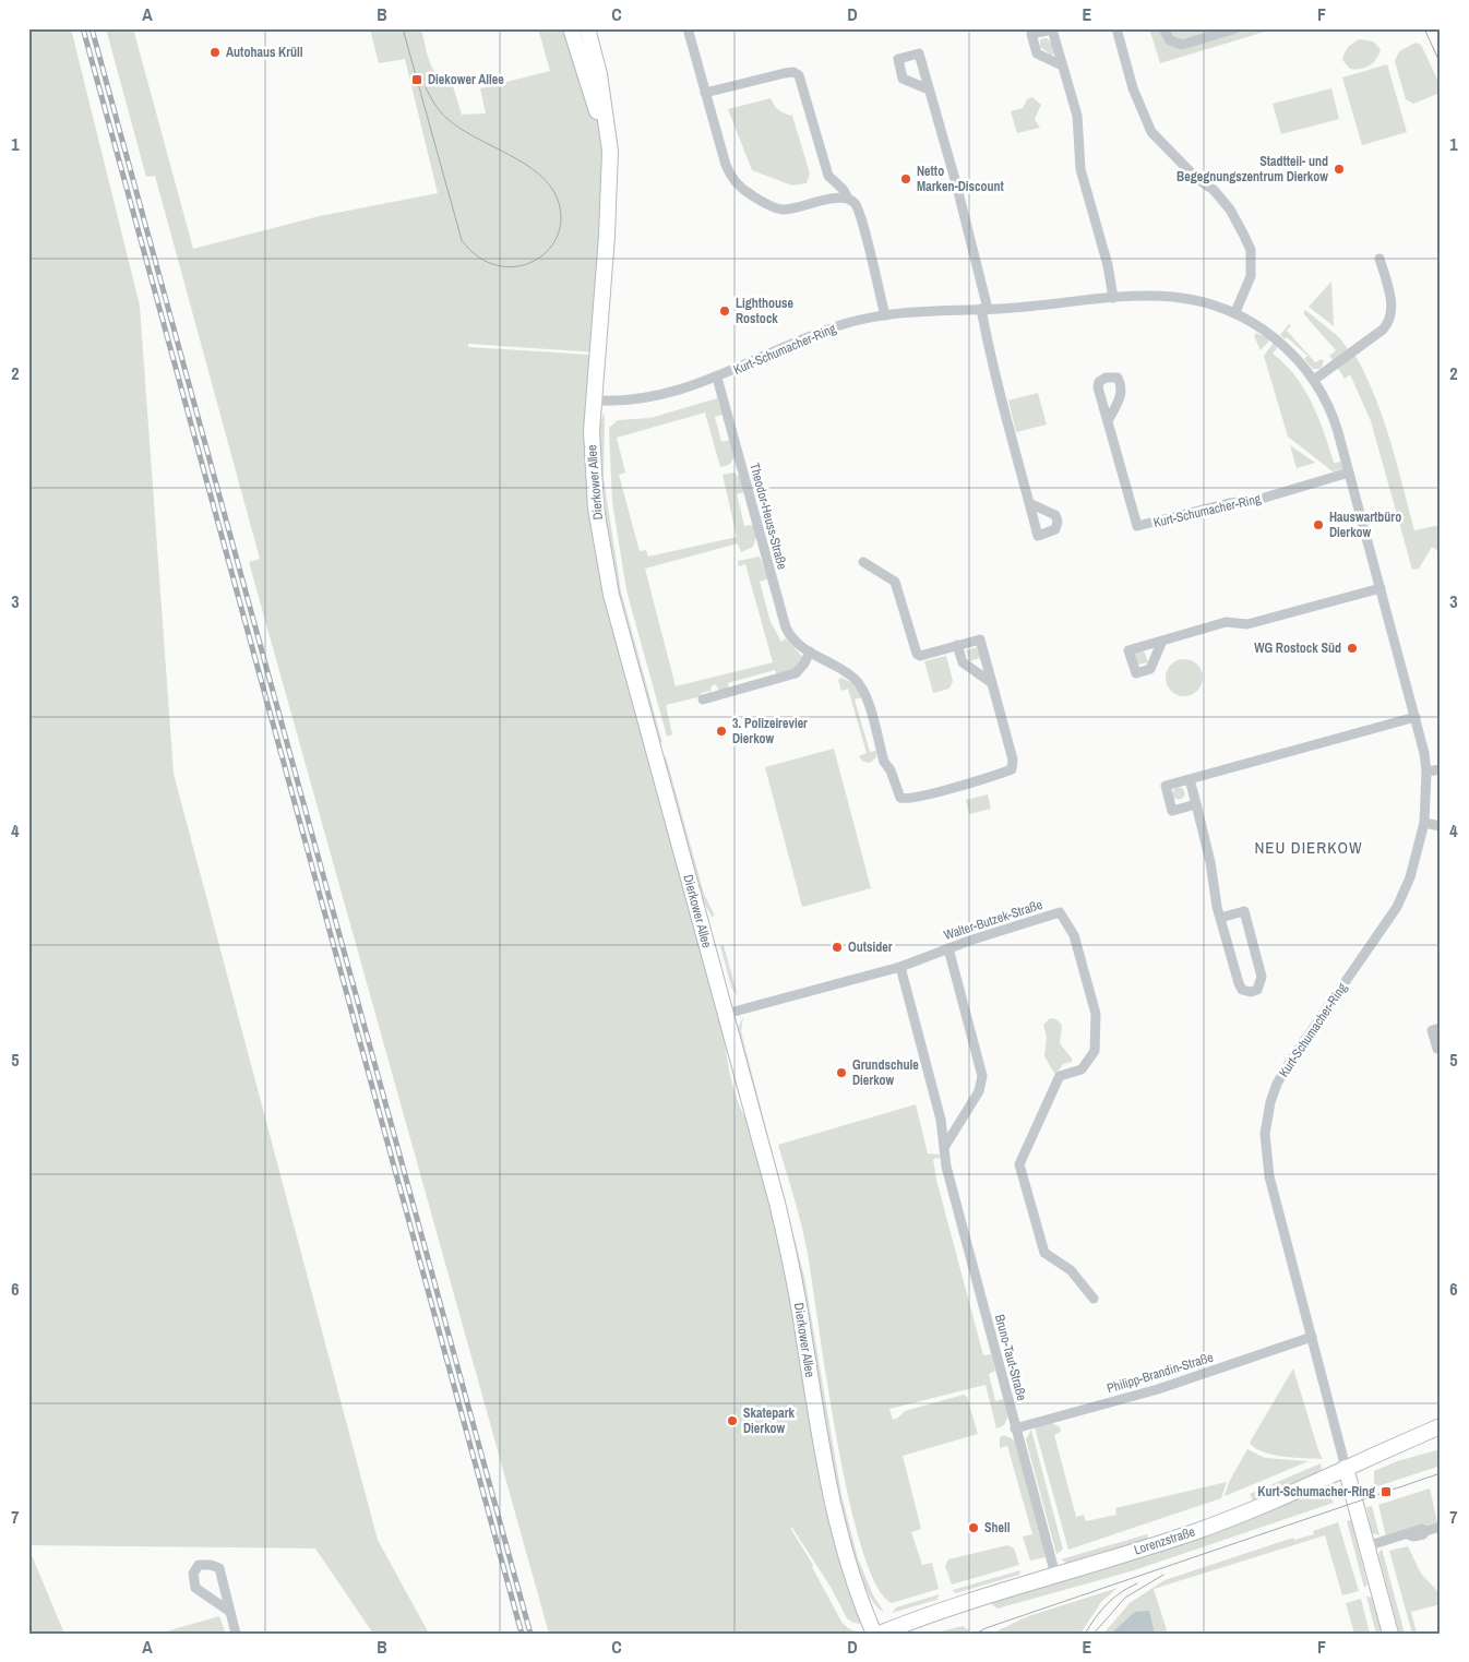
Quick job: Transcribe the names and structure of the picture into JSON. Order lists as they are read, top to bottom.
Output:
{
  "streets": {
    "main road": ["Kurt-Schumacher-Ring", "Dierkower Allee", "Lorenzstraße"],
    "street": [
      "Theodor-Heuss-Straße",
      "Walter-Butzek-Straße",
      "Bruno-Taut-Straße",
      "Philipp-Brandin-Straße"
    ]
  },
  "crossings": [
    ["Kurt-Schumacher-Ring", "Dierkower Allee"],
    ["Kurt-Schumacher-Ring", "Theodor-Heuss-Straße"],
    ["Kurt-Schumacher-Ring", "Philipp-Brandin-Straße"],
    ["Kurt-Schumacher-Ring", "Lorenzstraße"],
    ["Dierkower Allee", "Walter-Butzek-Straße"],
    ["Walter-Butzek-Straße", "Bruno-Taut-Straße"],
    ["Bruno-Taut-Straße", "Philipp-Brandin-Straße"],
    ["Bruno-Taut-Straße", "Lorenzstraße"]
  ],
  "districts": ["NEU DIERKOW"],
  "places": {
    "other": [
      "Autohaus Krüll",
      "Stadtteil- und Begegnungszentrum Dierkow",
      "Netto Marken-Discount",
      "Lighthouse Rostock",
      "Hauswartbüro Dierkow",
      "WG Rostock Süd",
      "3. Polizeirevier Dierkow",
      "Outsider",
      "Grundschule Dierkow",
      "Skatepark Dierkow",
      "Shell"
    ],
    "transit": ["Diekower Allee", "Kurt-Schumacher-Ring"]
  },
  "grid": {
    "columns": [
      "A",
      "B",
      "C",
      "D",
      "E",
      "F"
    ],
    "rows": [
      "1",
      "2",
      "3",
      "4",
      "5",
      "6",
      "7"
    ]
  }
}
